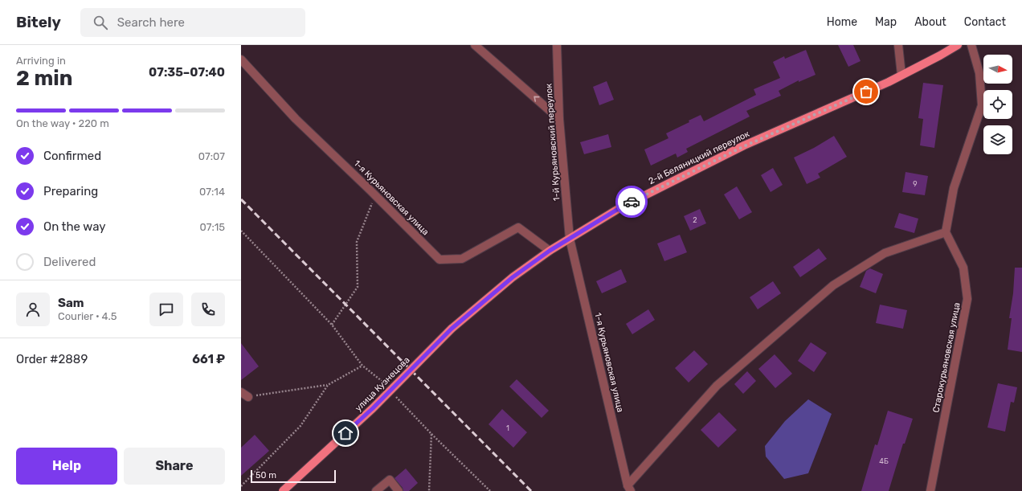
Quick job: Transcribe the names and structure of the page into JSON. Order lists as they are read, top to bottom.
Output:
{
  "streets": {
    "main road": ["2-й Беляницкий переулок", "улица Кузнецова"],
    "street": ["1-й Курьяновский переулок", "1-я Курьяновская улица", "Старокурьяновская улица"]
  },
  "crossings": [
    ["1-й Курьяновский переулок", "2-й Беляницкий переулок"],
    ["1-й Курьяновский переулок", "1-я Курьяновская улица"],
    ["2-й Беляницкий переулок", "1-я Курьяновская улица"],
    ["2-й Беляницкий переулок", "улица Кузнецова"]
  ],
  "house_numbers": [
    "9",
    "2",
    "1",
    "4Б"
  ],
  "scale_bar": "50 m",
  "north": "right",
  "page": {
    "header": "Bitely",
    "search": "Search here",
    "nav": [
      "Home",
      "Map",
      "About",
      "Contact"
    ],
    "heading": ["2 min", "Arriving in", "07:35–07:40"],
    "panel": [
      "Sam",
      "Courier · 4.5",
      "Order #2889",
      "661 ₽"
    ],
    "bar": "On the way · 220 m",
    "list": [
      ["Confirmed", "07:07"],
      ["Preparing", "07:14"],
      ["On the way", "07:15"],
      "Delivered"
    ],
    "buttons": ["Help", "Share"],
    "scale": "50 m"
  }
}
